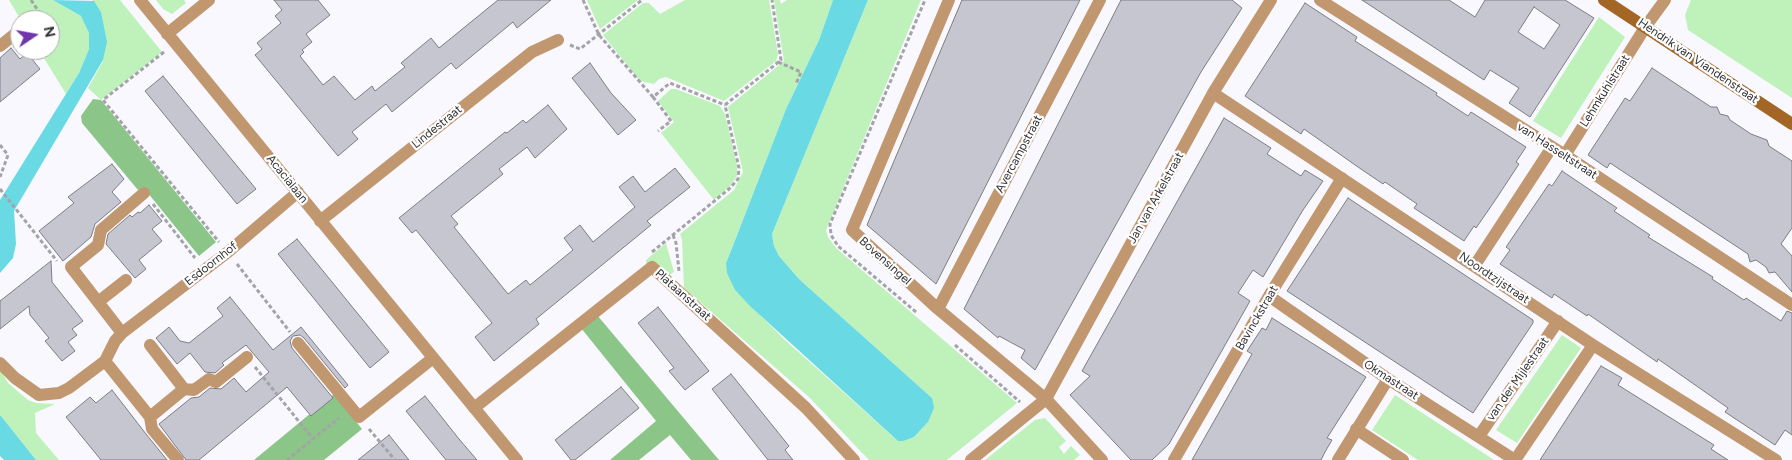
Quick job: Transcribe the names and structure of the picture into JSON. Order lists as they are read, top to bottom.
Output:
{
  "streets": {
    "street": [
      "Hendrik van Viandenstraat",
      "Lehmkuhlstraat",
      "Lindestraat",
      "van Hasseltstraat",
      "Avercampstraat",
      "Acacialaan",
      "Jan van Arkelstraat",
      "Bovensingel",
      "Esdoornhof",
      "Noordtzijstraat",
      "Plataanstraat",
      "Bavinckstraat",
      "van der Mijlestraat",
      "Okmastraat"
    ]
  },
  "crossings": [
    ["Hendrik van Viandenstraat", "Lehmkuhlstraat"],
    ["Lehmkuhlstraat", "van Hasseltstraat"],
    ["Lindestraat", "Acacialaan"],
    ["Avercampstraat", "Bovensingel"],
    ["Acacialaan", "Esdoornhof"],
    ["Acacialaan", "Plataanstraat"],
    ["Jan van Arkelstraat", "Bovensingel"],
    ["Jan van Arkelstraat", "Noordtzijstraat"],
    ["Noordtzijstraat", "Bavinckstraat"],
    ["Noordtzijstraat", "van der Mijlestraat"],
    ["Bavinckstraat", "Okmastraat"],
    ["van der Mijlestraat", "Okmastraat"]
  ],
  "north": "right"
}
